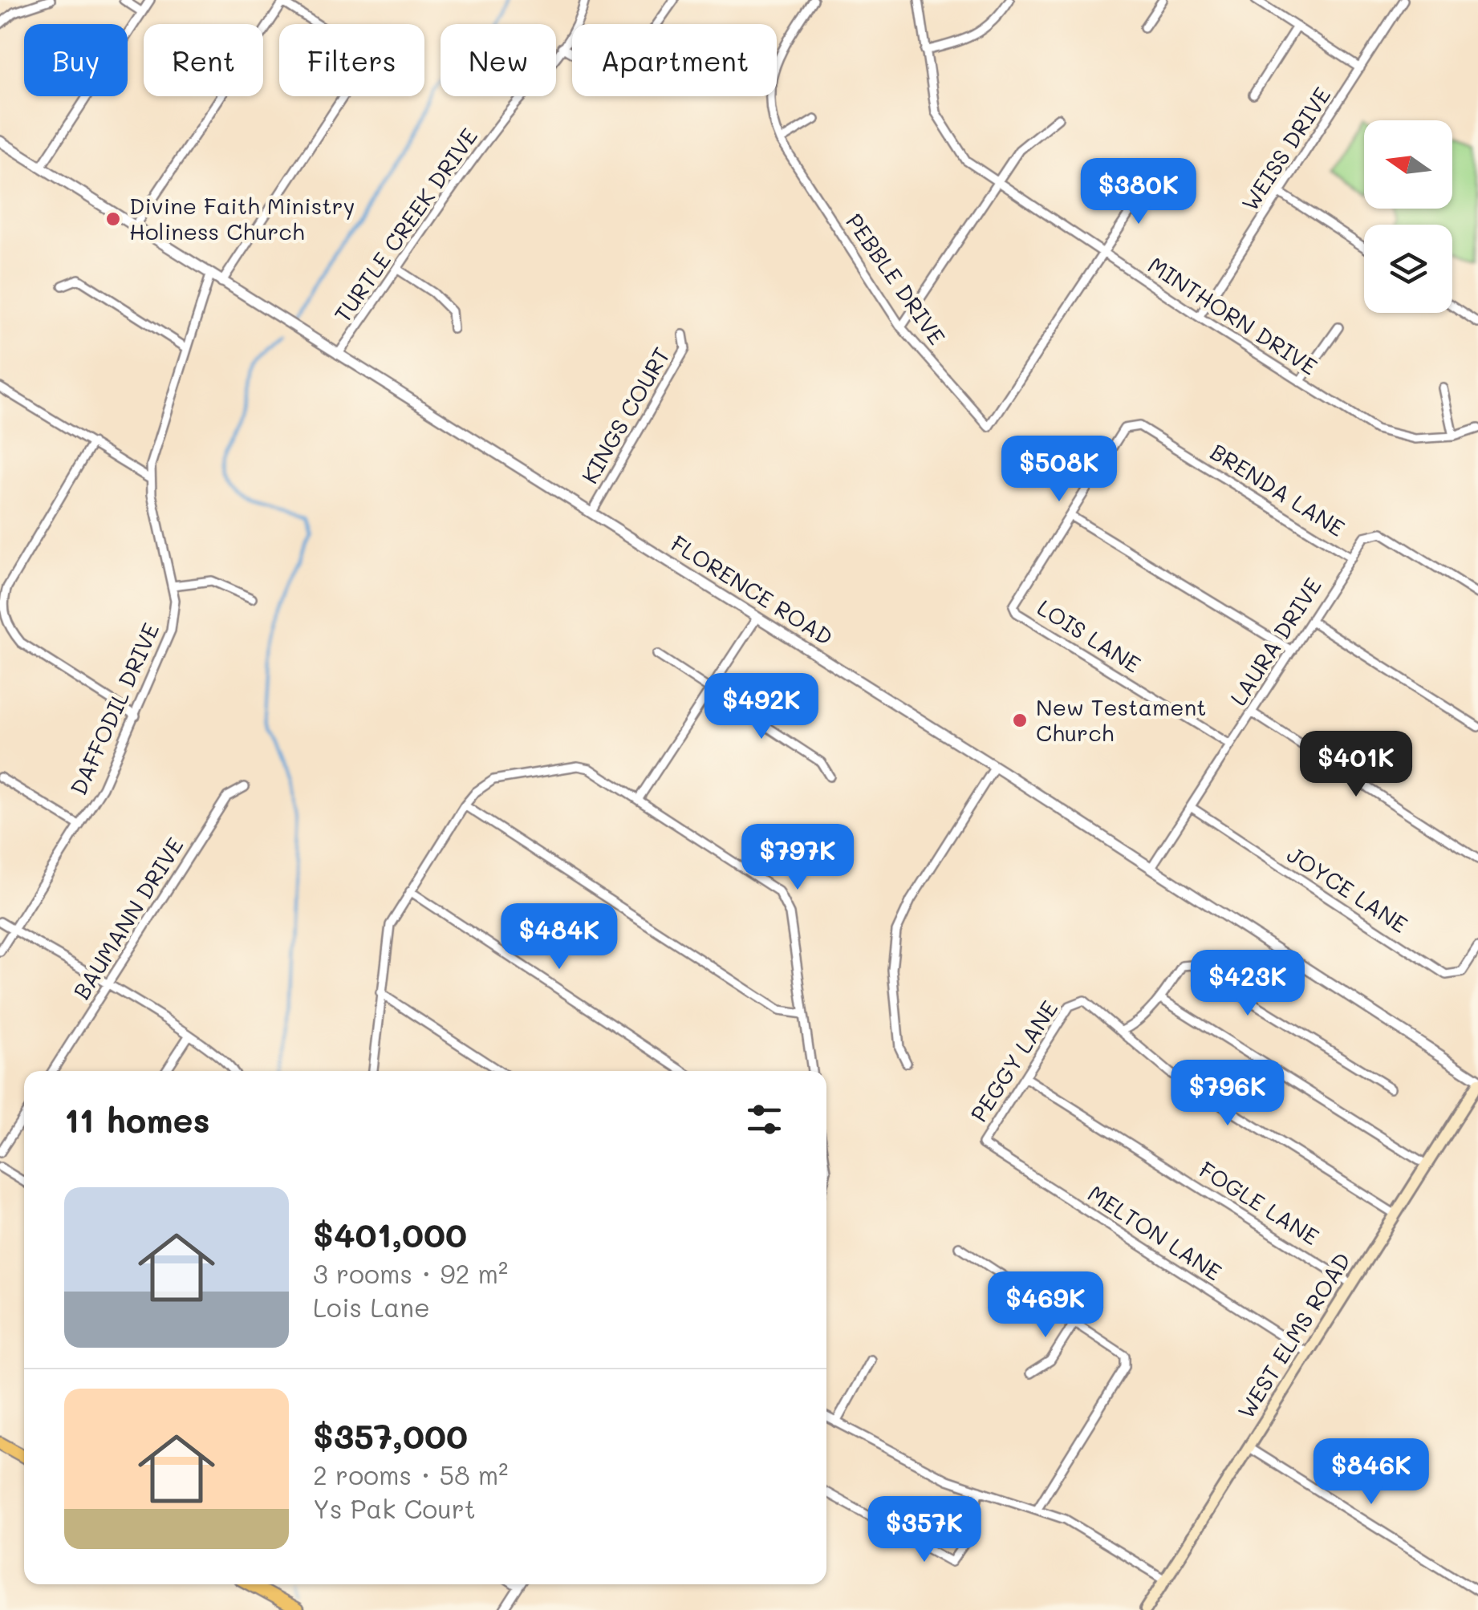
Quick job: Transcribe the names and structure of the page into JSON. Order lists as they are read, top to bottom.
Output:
{
  "streets": {
    "main road": ["WEST ELMS ROAD"],
    "street": [
      "WEISS DRIVE",
      "TURTLE CREEK DRIVE",
      "PEBBLE DRIVE",
      "MINTHORN DRIVE",
      "KINGS COURT",
      "BRENDA LANE",
      "FLORENCE ROAD",
      "LOIS LANE",
      "LAURA DRIVE",
      "DAFFODIL DRIVE",
      "JOYCE LANE",
      "BAUMANN DRIVE",
      "PEGGY LANE",
      "FOGLE LANE",
      "MELTON LANE"
    ]
  },
  "crossings": [
    ["WEISS DRIVE", "MINTHORN DRIVE"],
    ["TURTLE CREEK DRIVE", "FLORENCE ROAD"],
    ["PEBBLE DRIVE", "MINTHORN DRIVE"],
    ["KINGS COURT", "FLORENCE ROAD"],
    ["BRENDA LANE", "LOIS LANE"],
    ["BRENDA LANE", "LAURA DRIVE"],
    ["FLORENCE ROAD", "LAURA DRIVE"],
    ["FLORENCE ROAD", "DAFFODIL DRIVE"],
    ["FLORENCE ROAD", "WEST ELMS ROAD"],
    ["LOIS LANE", "LAURA DRIVE"],
    ["LAURA DRIVE", "JOYCE LANE"],
    ["PEGGY LANE", "FOGLE LANE"],
    ["PEGGY LANE", "MELTON LANE"],
    ["FOGLE LANE", "WEST ELMS ROAD"],
    ["MELTON LANE", "WEST ELMS ROAD"]
  ],
  "places": ["Divine Faith Ministry Holiness Church", "New Testament Church"],
  "north": "left",
  "page": {
    "chip": [
      "Buy",
      "Rent",
      "Filters",
      "New",
      "Apartment"
    ],
    "price": [
      "$380K",
      "$508K",
      "$492K",
      "$401K",
      "$797K",
      "$484K",
      "$423K",
      "$796K",
      "$469K",
      "$846K",
      "$357K"
    ],
    "heading": "11 homes",
    "list": [
      {
        "name": "$401,000",
        "note": "3 rooms · 92 m² · Lois Lane"
      },
      {
        "name": "$357,000",
        "note": "2 rooms · 58 m² · Ys Pak Court"
      }
    ]
  }
}
